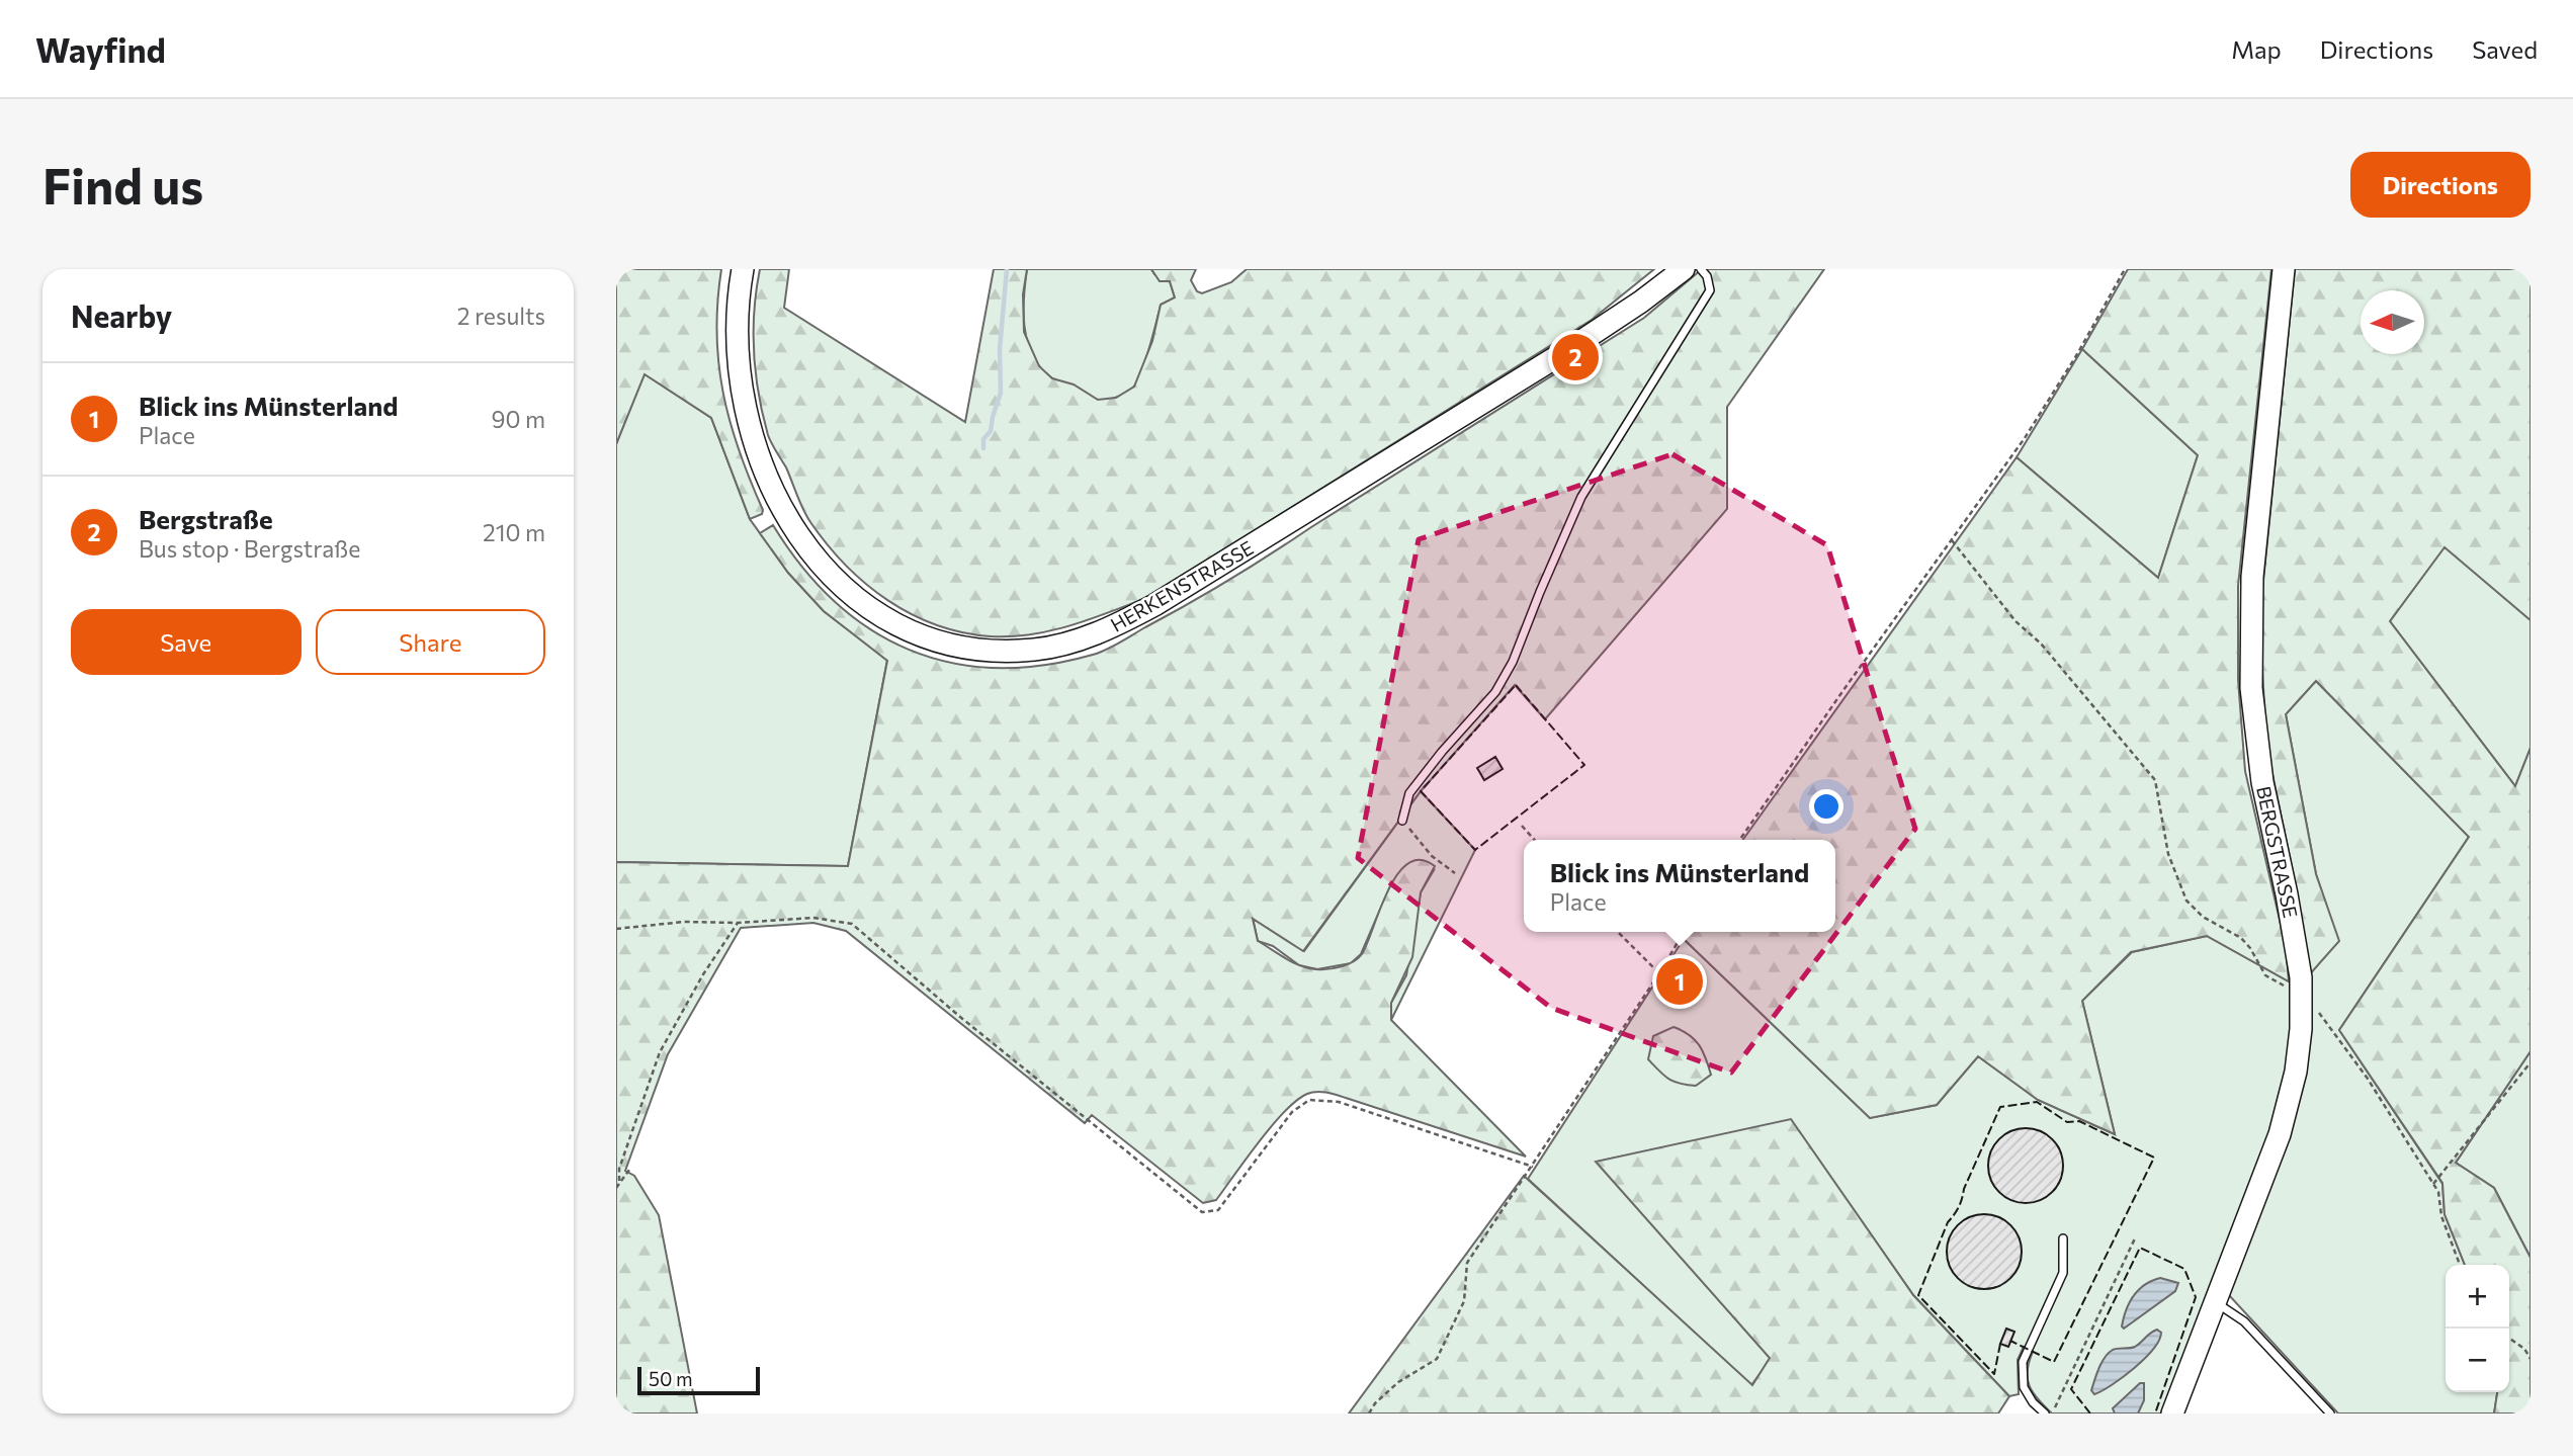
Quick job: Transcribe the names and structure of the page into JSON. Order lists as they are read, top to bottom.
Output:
{
  "streets": {
    "main road": ["HERKENSTRASSE", "BERGSTRASSE"]
  },
  "scale_bar": "50 m",
  "north": "left",
  "page": {
    "header": "Wayfind",
    "nav": ["Map", "Directions", "Saved"],
    "buttons": [
      "Directions",
      ["Save", "Share"]
    ],
    "title": "Find us",
    "heading": ["Nearby", "2 results"],
    "pins": ["2", "1"],
    "list": [
      {
        "mark": "1",
        "name": "Blick ins Münsterland",
        "note": "Place",
        "value": "90 m"
      },
      {
        "mark": "2",
        "name": "Bergstraße",
        "note": "Bus stop · Bergstraße",
        "value": "210 m"
      }
    ],
    "popup": ["Blick ins Münsterland", "Place"],
    "map_buttons": ["+", "−"],
    "scale": "50 m"
  }
}
